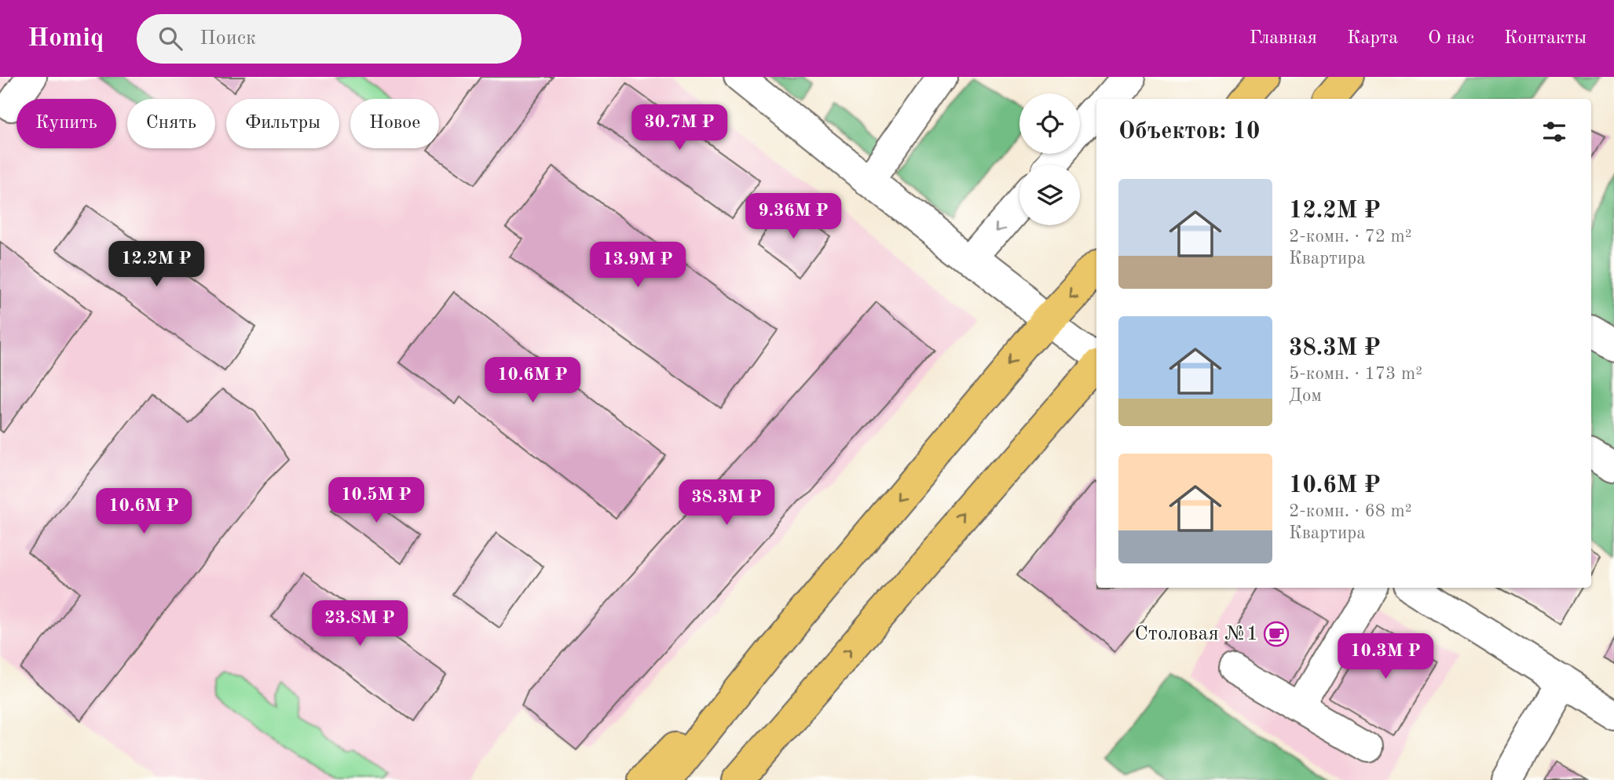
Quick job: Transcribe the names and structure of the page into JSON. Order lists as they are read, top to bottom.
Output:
{
  "places": {
    "cafe": ["Столовая №1"]
  },
  "page": {
    "header": "Homiq",
    "search": "Поиск",
    "nav": [
      "Главная",
      "Карта",
      "О нас",
      "Контакты"
    ],
    "chip": [
      "Купить",
      "Снять",
      "Фильтры",
      "Новое"
    ],
    "heading": "Объектов: 10",
    "price": [
      "30.7M ₽",
      "9.36M ₽",
      "12.2M ₽",
      "13.9M ₽",
      "10.6M ₽",
      "10.5M ₽",
      "38.3M ₽",
      "10.6M ₽",
      "23.8M ₽",
      "10.3M ₽"
    ],
    "list": [
      {
        "name": "12.2M ₽",
        "note": "2-комн. · 72 m² · Квартира"
      },
      {
        "name": "38.3M ₽",
        "note": "5-комн. · 173 m² · Дом"
      },
      {
        "name": "10.6M ₽",
        "note": "2-комн. · 68 m² · Квартира"
      }
    ]
  }
}
